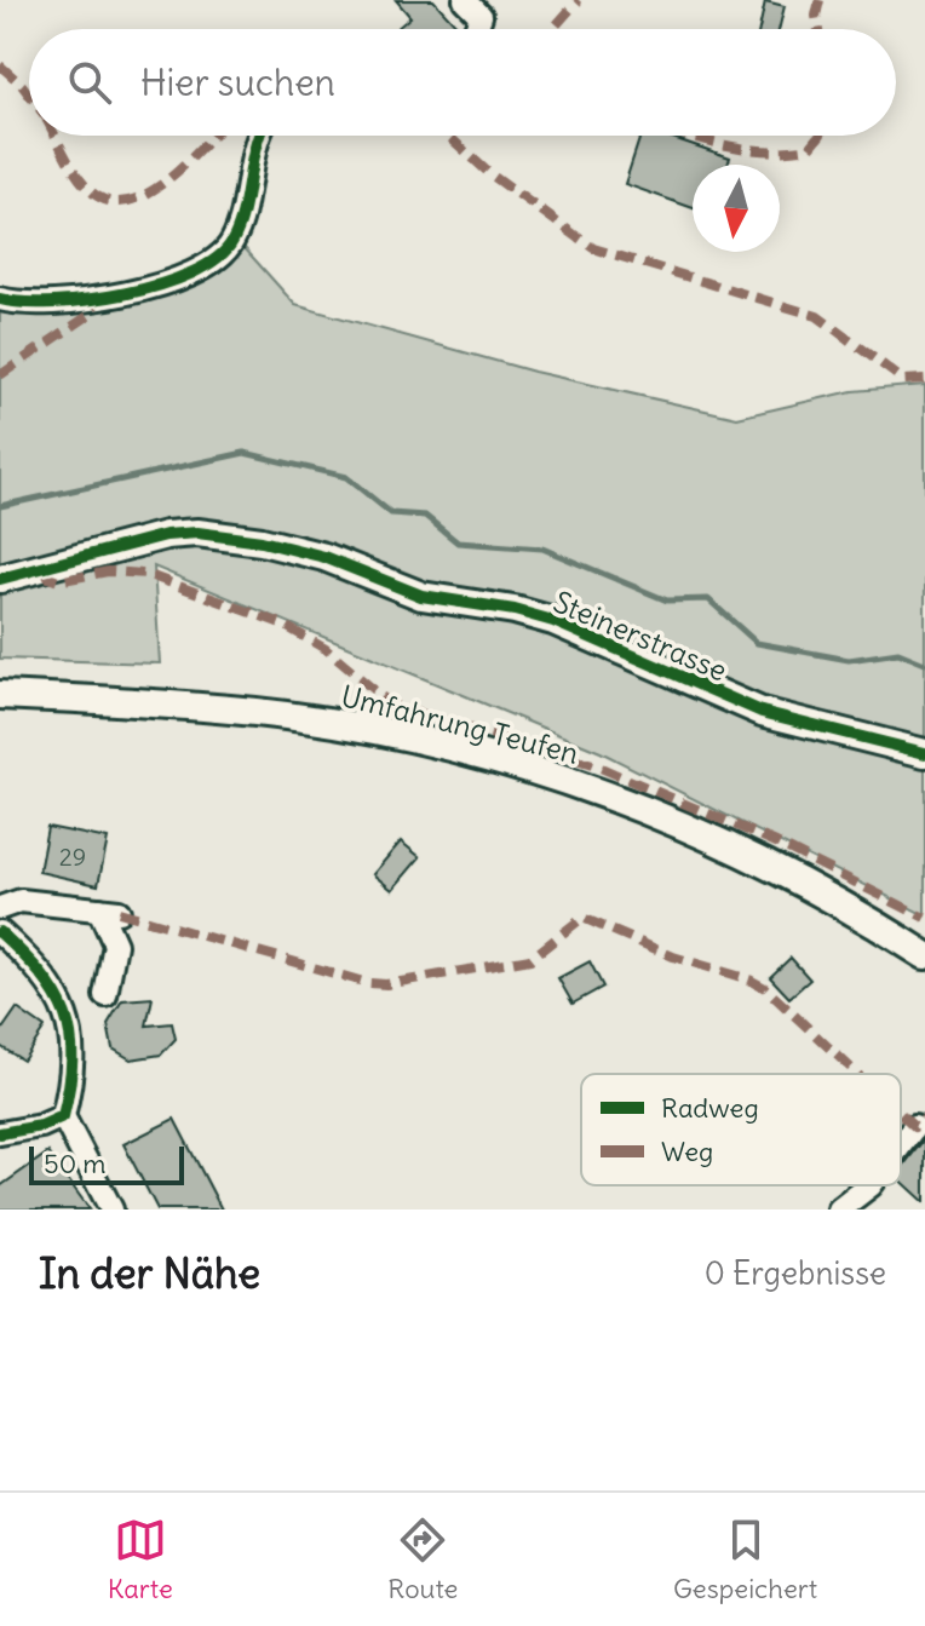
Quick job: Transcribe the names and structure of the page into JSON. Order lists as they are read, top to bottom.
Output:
{
  "streets": {
    "main road": ["Steinerstrasse", "Umfahrung Teufen"]
  },
  "house_numbers": ["29"],
  "legend": ["Radweg", "Weg"],
  "scale_bar": "50 m",
  "north": "bottom",
  "page": {
    "search": "Hier suchen",
    "scale": "50 m",
    "heading": ["In der Nähe", "0 Ergebnisse"],
    "nav": ["Karte", "Route", "Gespeichert"]
  }
}
